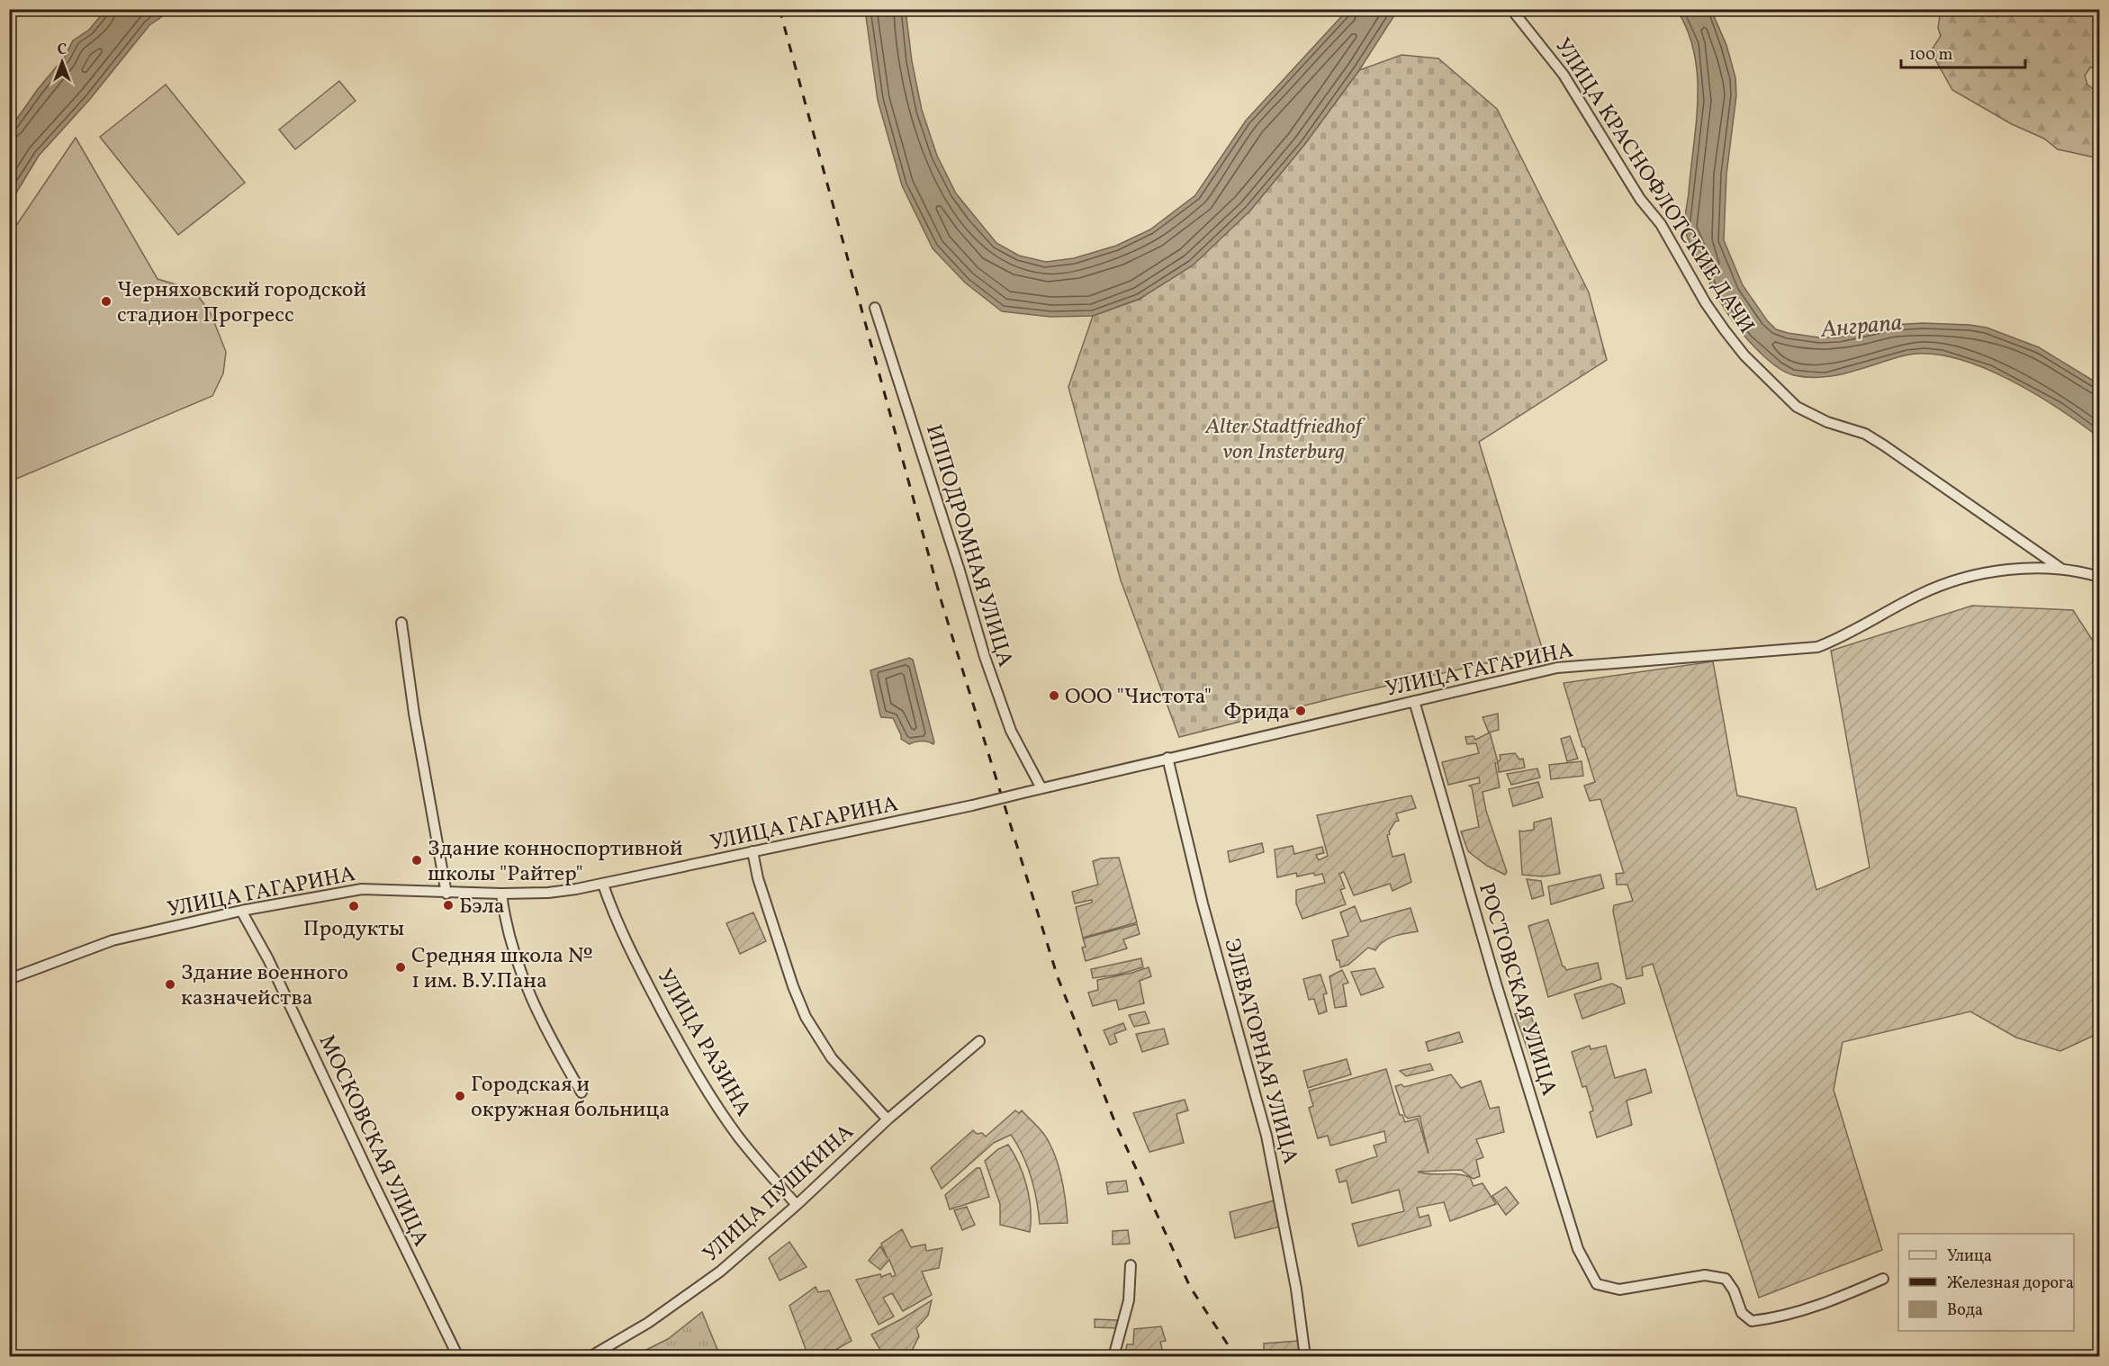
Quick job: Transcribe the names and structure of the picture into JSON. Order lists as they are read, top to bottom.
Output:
{
  "streets": {
    "street": [
      "УЛИЦА КРАСНОФЛОТСКИЕ ДАЧИ",
      "ИППОДРОМНАЯ УЛИЦА",
      "УЛИЦА ГАГАРИНА",
      "РОСТОВСКАЯ УЛИЦА",
      "УЛИЦА РАЗИНА",
      "ЭЛЕВАТОРНАЯ УЛИЦА",
      "МОСКОВСКАЯ УЛИЦА",
      "УЛИЦА ПУШКИНА"
    ]
  },
  "crossings": [
    ["УЛИЦА КРАСНОФЛОТСКИЕ ДАЧИ", "УЛИЦА ГАГАРИНА"],
    ["ИППОДРОМНАЯ УЛИЦА", "УЛИЦА ГАГАРИНА"],
    ["УЛИЦА ГАГАРИНА", "РОСТОВСКАЯ УЛИЦА"],
    ["УЛИЦА ГАГАРИНА", "УЛИЦА РАЗИНА"],
    ["УЛИЦА ГАГАРИНА", "ЭЛЕВАТОРНАЯ УЛИЦА"],
    ["УЛИЦА ГАГАРИНА", "МОСКОВСКАЯ УЛИЦА"],
    ["УЛИЦА РАЗИНА", "УЛИЦА ПУШКИНА"]
  ],
  "water": ["Анграпа"],
  "parks": ["Alter Stadtfriedhof von Insterburg"],
  "places": [
    "Черняховский городской стадион Прогресс",
    "ООО \"Чистота\"",
    "Фрида",
    "Здание конноспортивной школы \"Райтер\"",
    "Бэла",
    "Продукты",
    "Средняя школа № 1 им. В.У.Пана",
    "Здание военного казначейства",
    "Городская и окружная больница"
  ],
  "legend": ["Улица", "Железная дорога", "Вода"],
  "scale_bar": "100 m",
  "north": "top"
}
